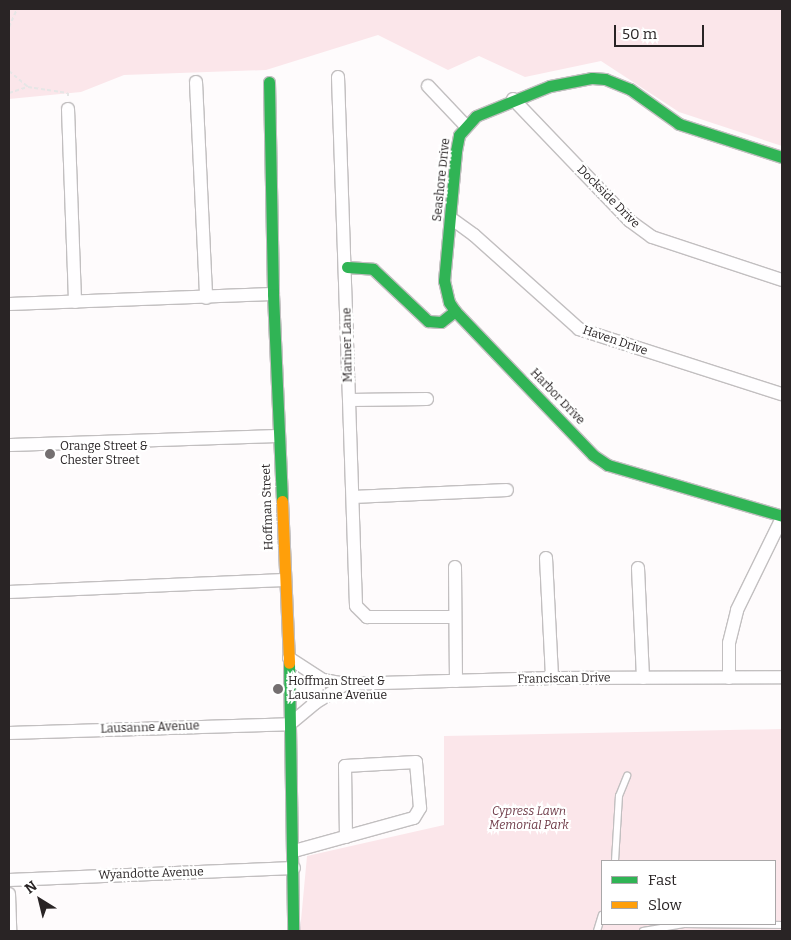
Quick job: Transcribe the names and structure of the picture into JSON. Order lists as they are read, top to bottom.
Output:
{
  "streets": {
    "street": [
      "Seashore Drive",
      "Dockside Drive",
      "Haven Drive",
      "Mariner Lane",
      "Harbor Drive",
      "Hoffman Street",
      "Franciscan Drive",
      "Lausanne Avenue",
      "Wyandotte Avenue"
    ]
  },
  "crossings": [
    ["Seashore Drive", "Dockside Drive"],
    ["Seashore Drive", "Haven Drive"],
    ["Seashore Drive", "Harbor Drive"],
    ["Hoffman Street", "Franciscan Drive"],
    ["Hoffman Street", "Lausanne Avenue"],
    ["Hoffman Street", "Wyandotte Avenue"],
    ["Franciscan Drive", "Lausanne Avenue"]
  ],
  "parks": ["Cypress Lawn Memorial Park"],
  "places": ["Orange Street & Chester Street", "Hoffman Street & Lausanne Avenue"],
  "legend": ["Fast", "Slow"],
  "scale_bar": "50 m",
  "north": "top left"
}
